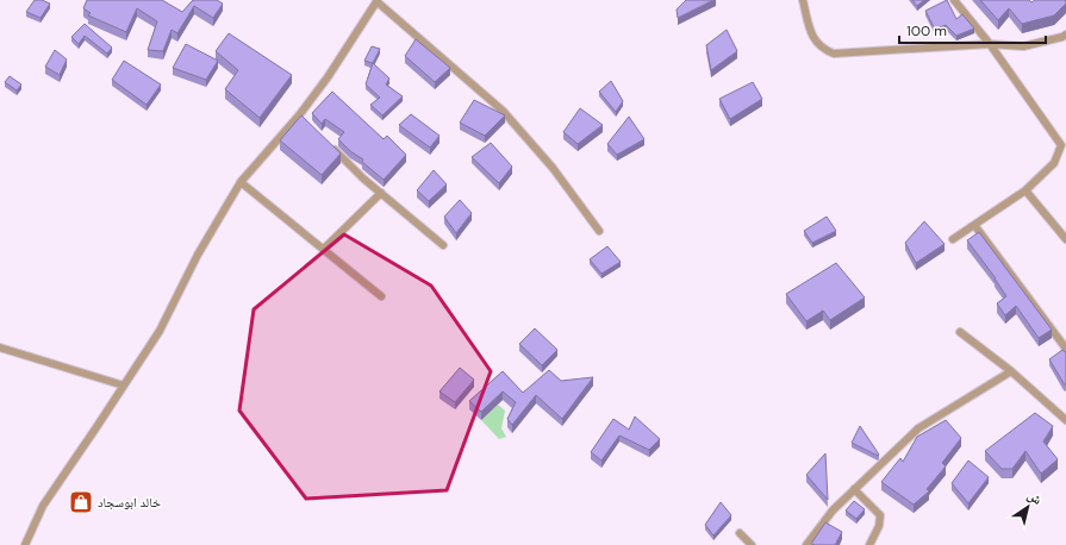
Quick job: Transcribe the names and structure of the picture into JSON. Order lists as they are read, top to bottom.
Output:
{
  "places": {
    "shop": ["خالد ابوسجاد"]
  },
  "scale_bar": "100 m",
  "north": "top right"
}
